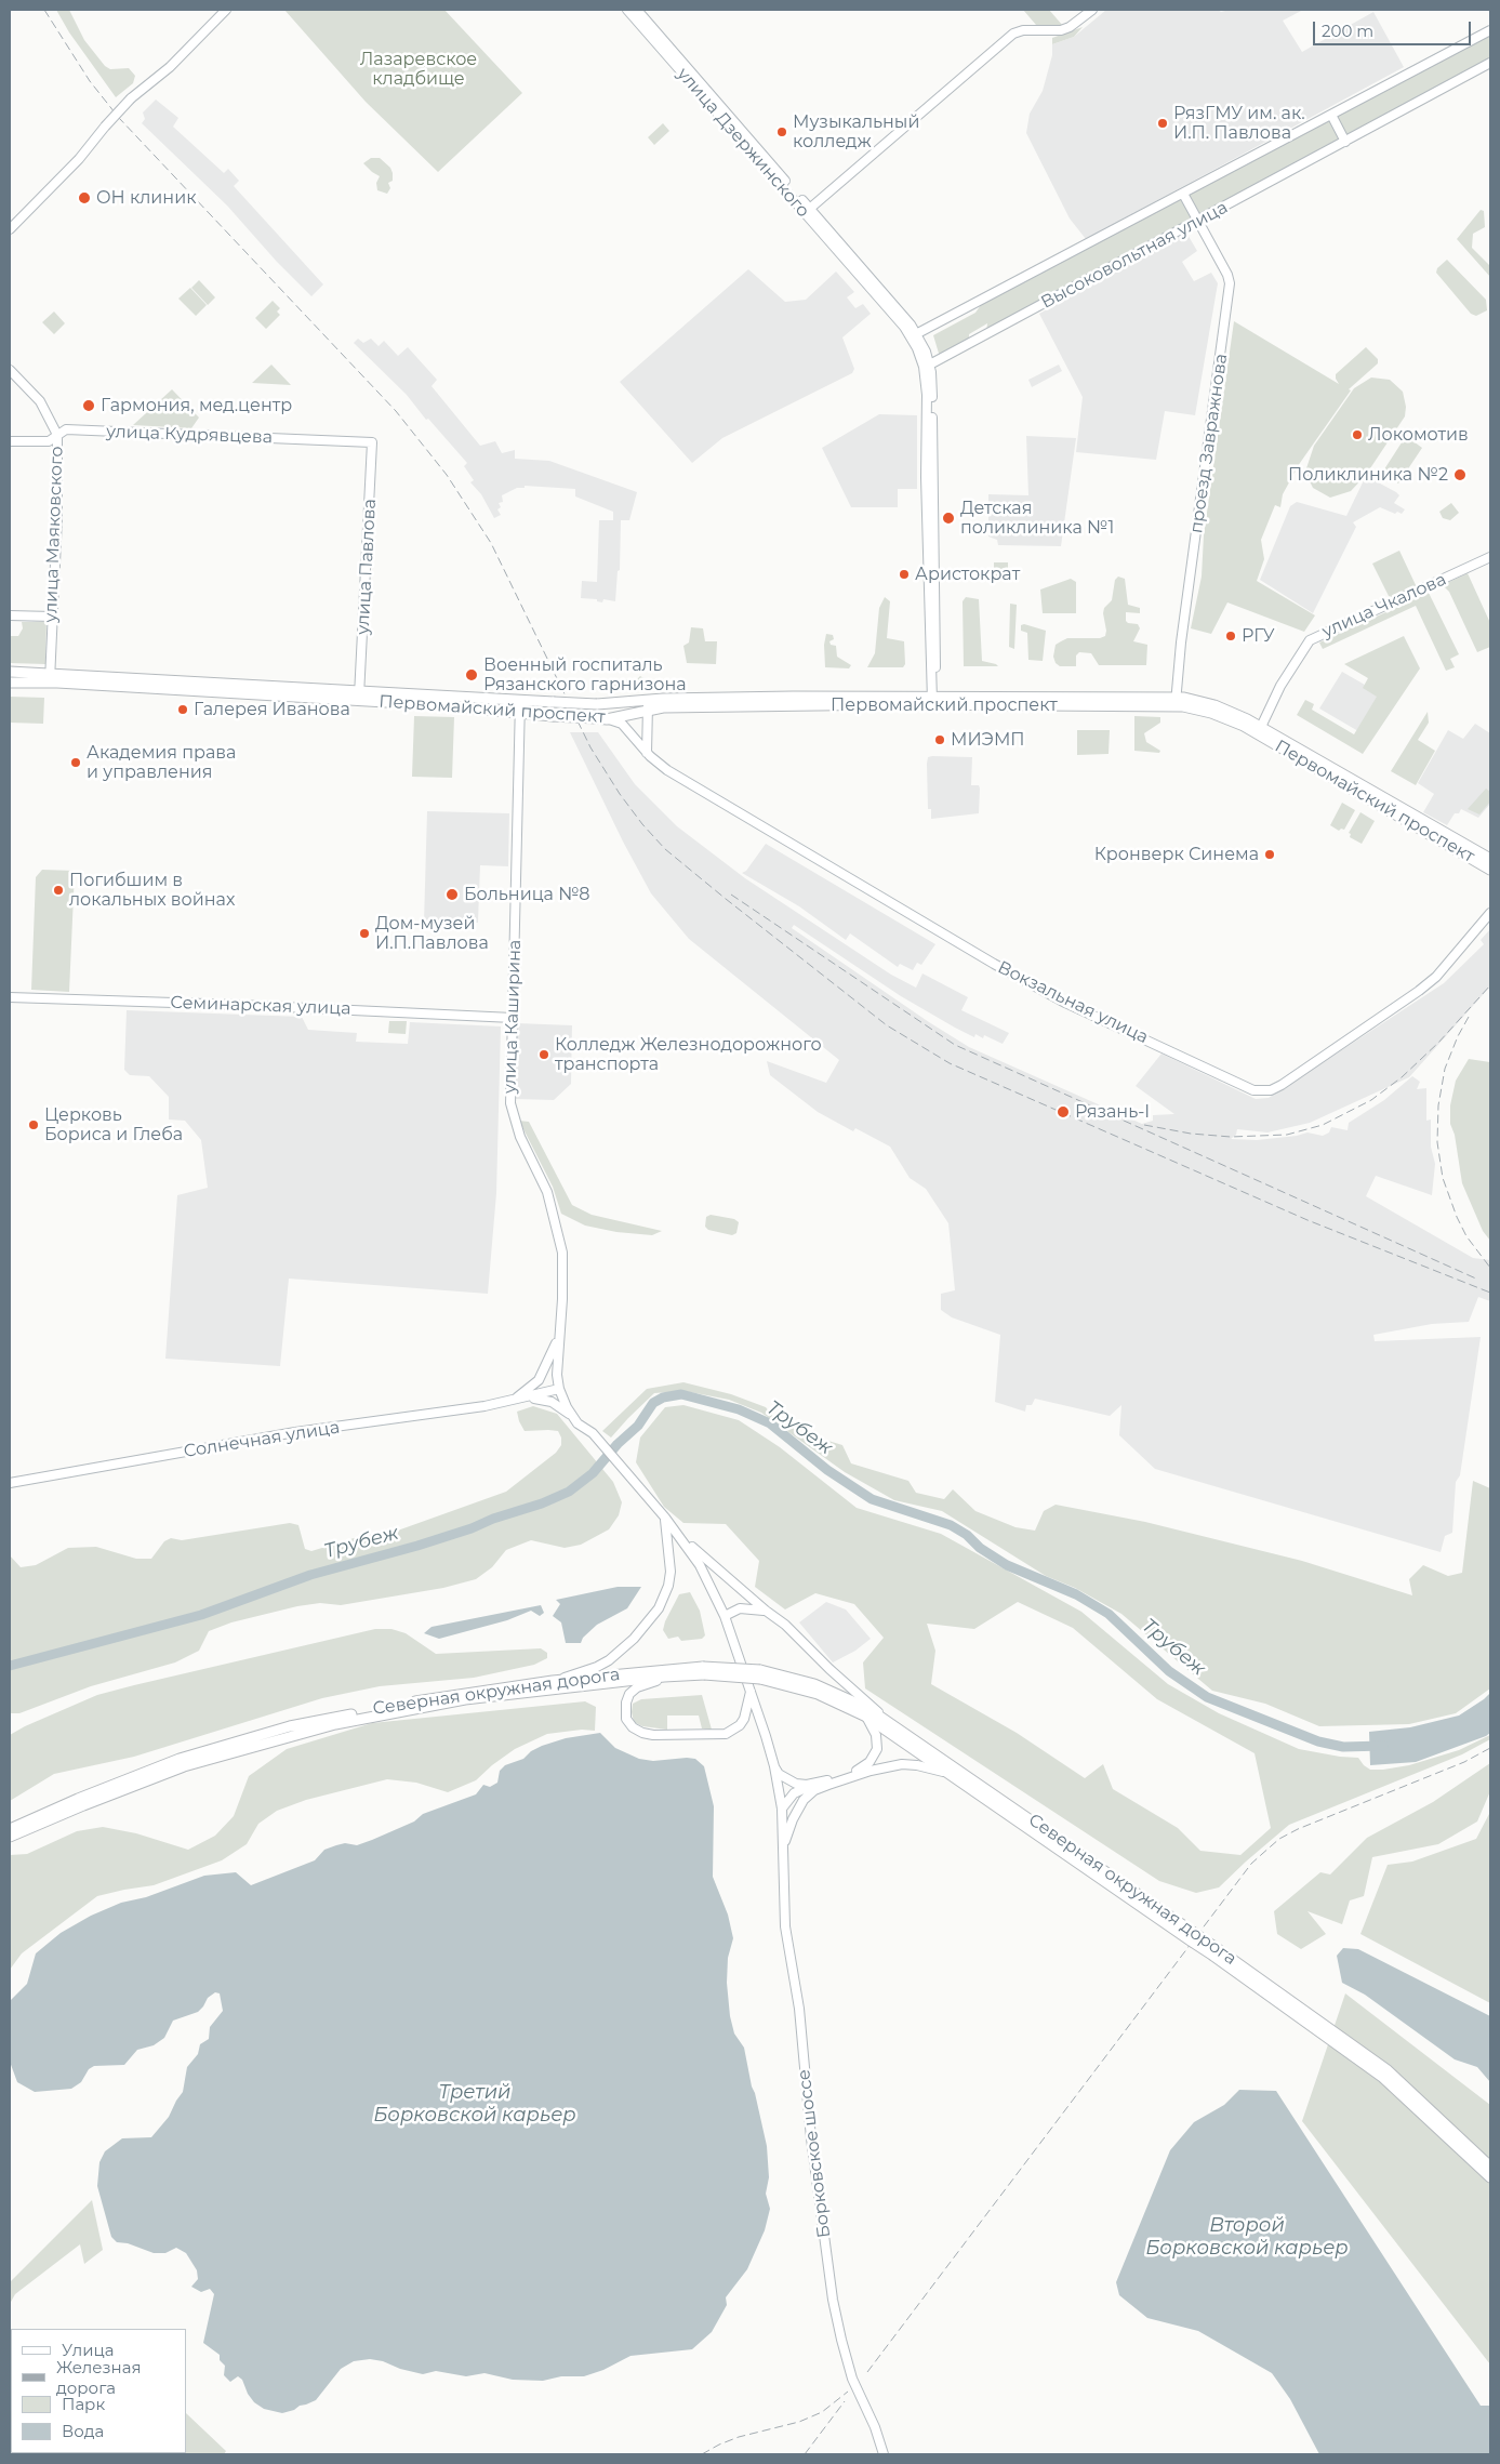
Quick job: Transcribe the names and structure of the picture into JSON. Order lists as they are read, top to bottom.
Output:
{
  "streets": {
    "main road": [
      "улица Дзержинского",
      "Высоковольтная улица",
      "улица Кудрявцева",
      "проезд Завражнова",
      "улица Маяковского",
      "улица Павлова",
      "улица Чкалова",
      "Первомайский проспект",
      "Вокзальная улица",
      "Семинарская улица",
      "улица Каширина",
      "Солнечная улица",
      "Северная окружная дорога",
      "Борковское шоссе"
    ]
  },
  "crossings": [
    ["улица Дзержинского", "Высоковольтная улица"],
    ["улица Дзержинского", "Первомайский проспект"],
    ["Высоковольтная улица", "проезд Завражнова"],
    ["улица Кудрявцева", "улица Маяковского"],
    ["улица Кудрявцева", "улица Павлова"],
    ["проезд Завражнова", "Первомайский проспект"],
    ["улица Маяковского", "Первомайский проспект"],
    ["улица Павлова", "Первомайский проспект"],
    ["улица Чкалова", "Первомайский проспект"],
    ["Первомайский проспект", "Вокзальная улица"],
    ["Первомайский проспект", "улица Каширина"],
    ["Семинарская улица", "улица Каширина"],
    ["улица Каширина", "Солнечная улица"]
  ],
  "water": ["Трубеж", "Третий Борковской карьер", "Второй Борковской карьер"],
  "parks": ["Лазаревское кладбище"],
  "places": [
    "РязГМУ им. ак. И.П. Павлова",
    "Музыкальный колледж",
    "ОН клиник",
    "Гармония, мед.центр",
    "Локомотив",
    "Поликлиника №2",
    "Детская поликлиника №1",
    "Аристократ",
    "РГУ",
    "Военный госпиталь Рязанского гарнизона",
    "Галерея Иванова",
    "МИЭМП",
    "Академия права и управления",
    "Кронверк Синема",
    "Погибшим в локальных войнах",
    "Больница №8",
    "Дом-музей И.П.Павлова",
    "Колледж Железнодорожного транспорта",
    "Рязань-I",
    "Церковь Бориса и Глеба"
  ],
  "legend": [
    "Улица",
    "Железная дорога",
    "Парк",
    "Вода"
  ],
  "scale_bar": "200 m"
}
